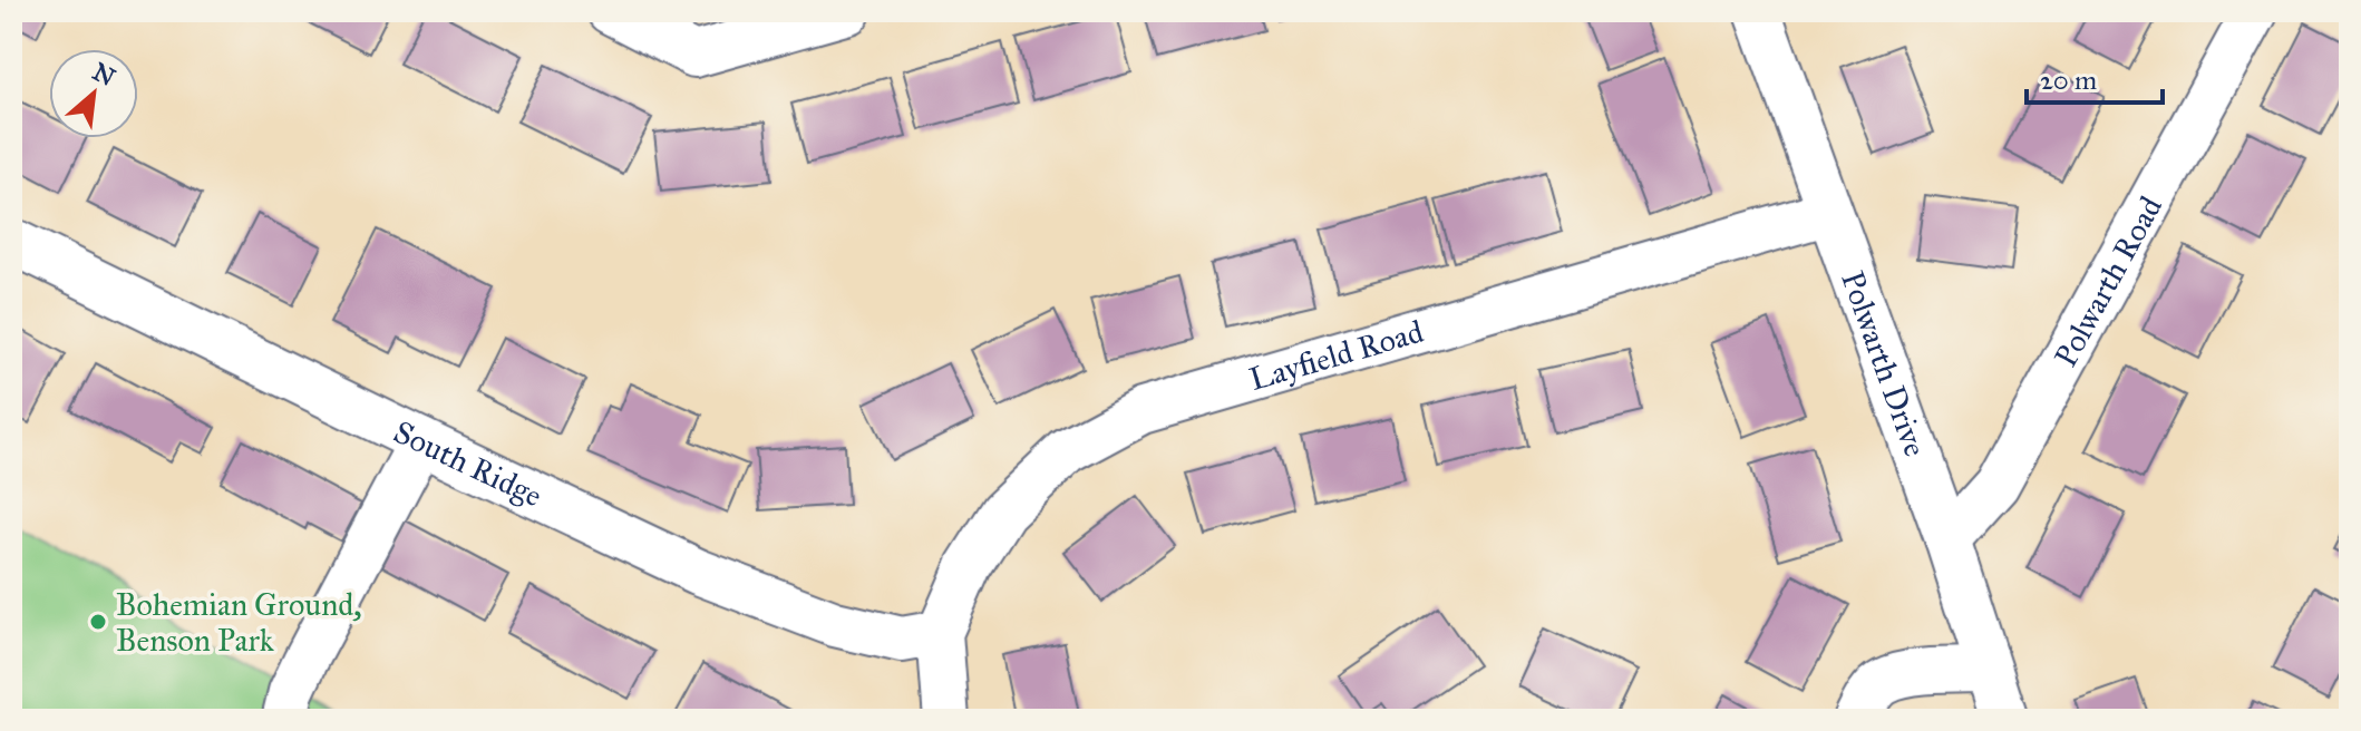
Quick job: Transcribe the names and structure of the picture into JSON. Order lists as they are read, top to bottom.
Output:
{
  "streets": {
    "street": [
      "Polwarth Road",
      "Layfield Road",
      "Polwarth Drive",
      "South Ridge"
    ]
  },
  "crossings": [
    ["Polwarth Road", "Polwarth Drive"],
    ["Layfield Road", "Polwarth Drive"],
    ["Layfield Road", "South Ridge"]
  ],
  "places": ["Bohemian Ground, Benson Park"],
  "scale_bar": "20 m",
  "north": "top right"
}
